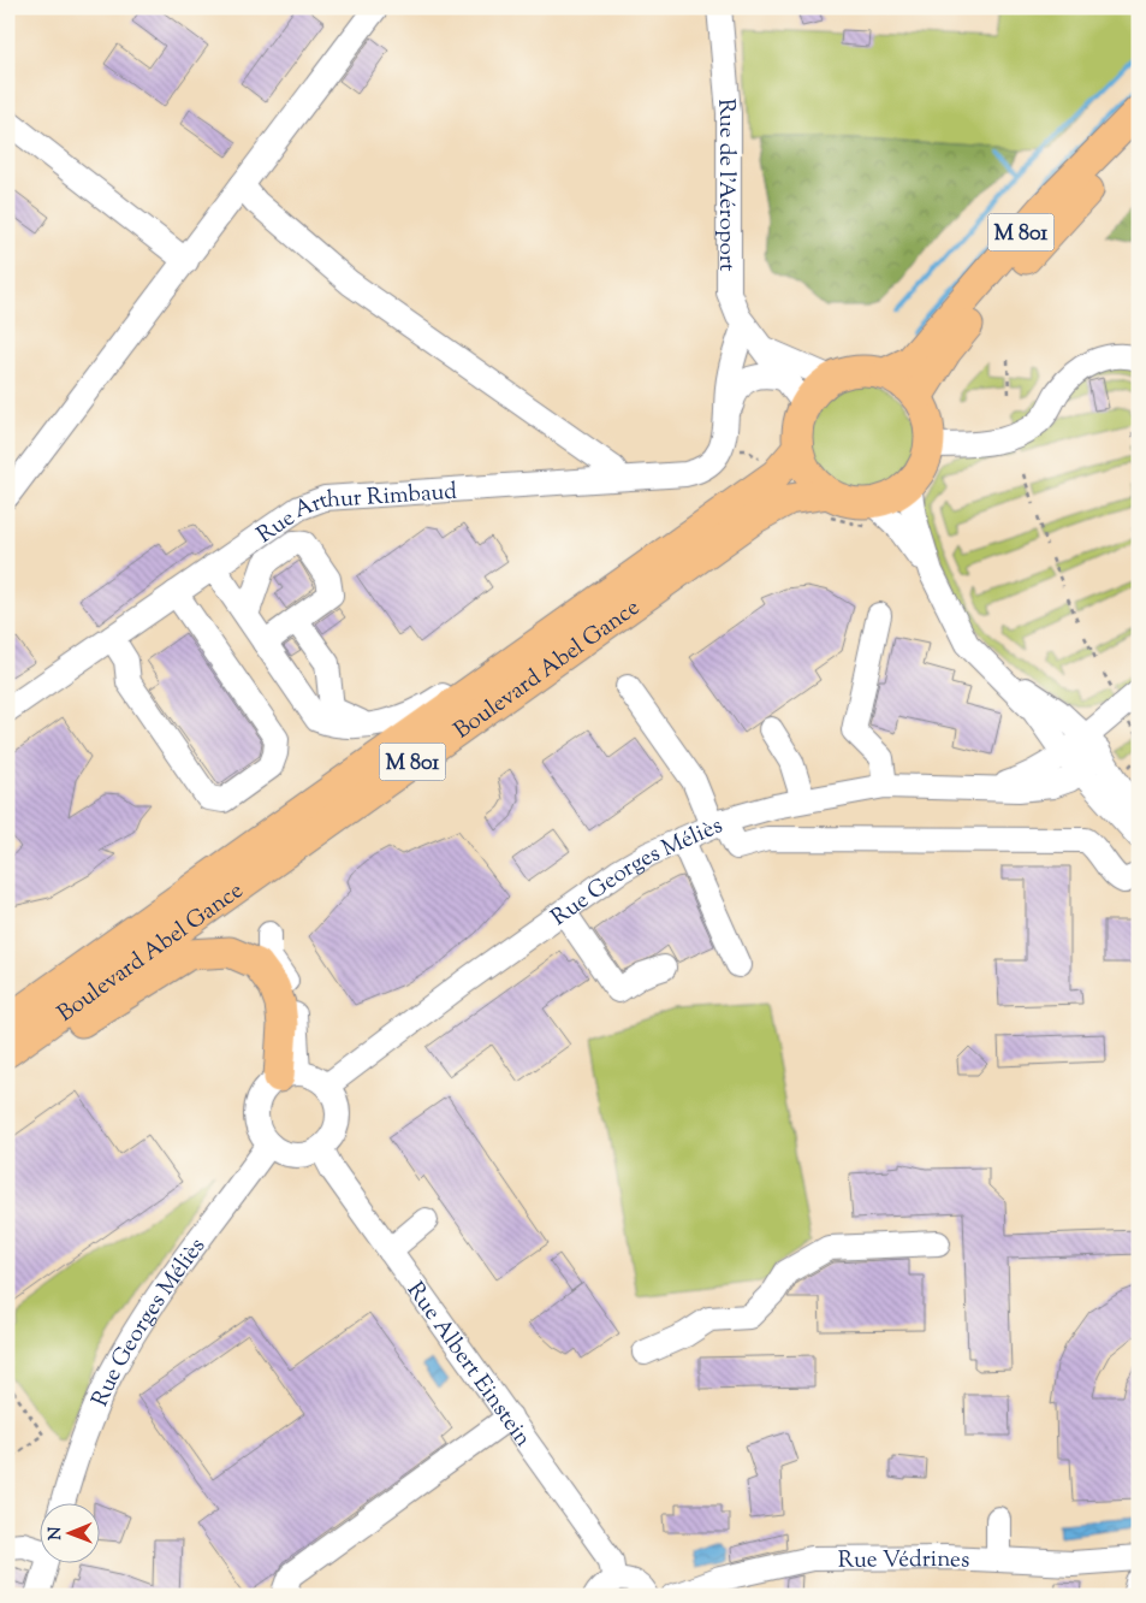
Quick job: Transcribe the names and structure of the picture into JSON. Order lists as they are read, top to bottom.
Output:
{
  "streets": {
    "main road": ["M 801", "Boulevard Abel Gance"],
    "street": [
      "Rue de l'Aéroport",
      "Rue Arthur Rimbaud",
      "Rue Georges Méliès",
      "Rue Albert Einstein",
      "Rue Védrines"
    ]
  },
  "crossings": [
    ["Rue de l'Aéroport", "M 801"],
    ["Rue de l'Aéroport", "Rue Arthur Rimbaud"],
    ["Rue de l'Aéroport", "Boulevard Abel Gance"],
    ["M 801", "Boulevard Abel Gance"],
    ["Rue Georges Méliès", "Rue Albert Einstein"]
  ],
  "north": "left"
}
